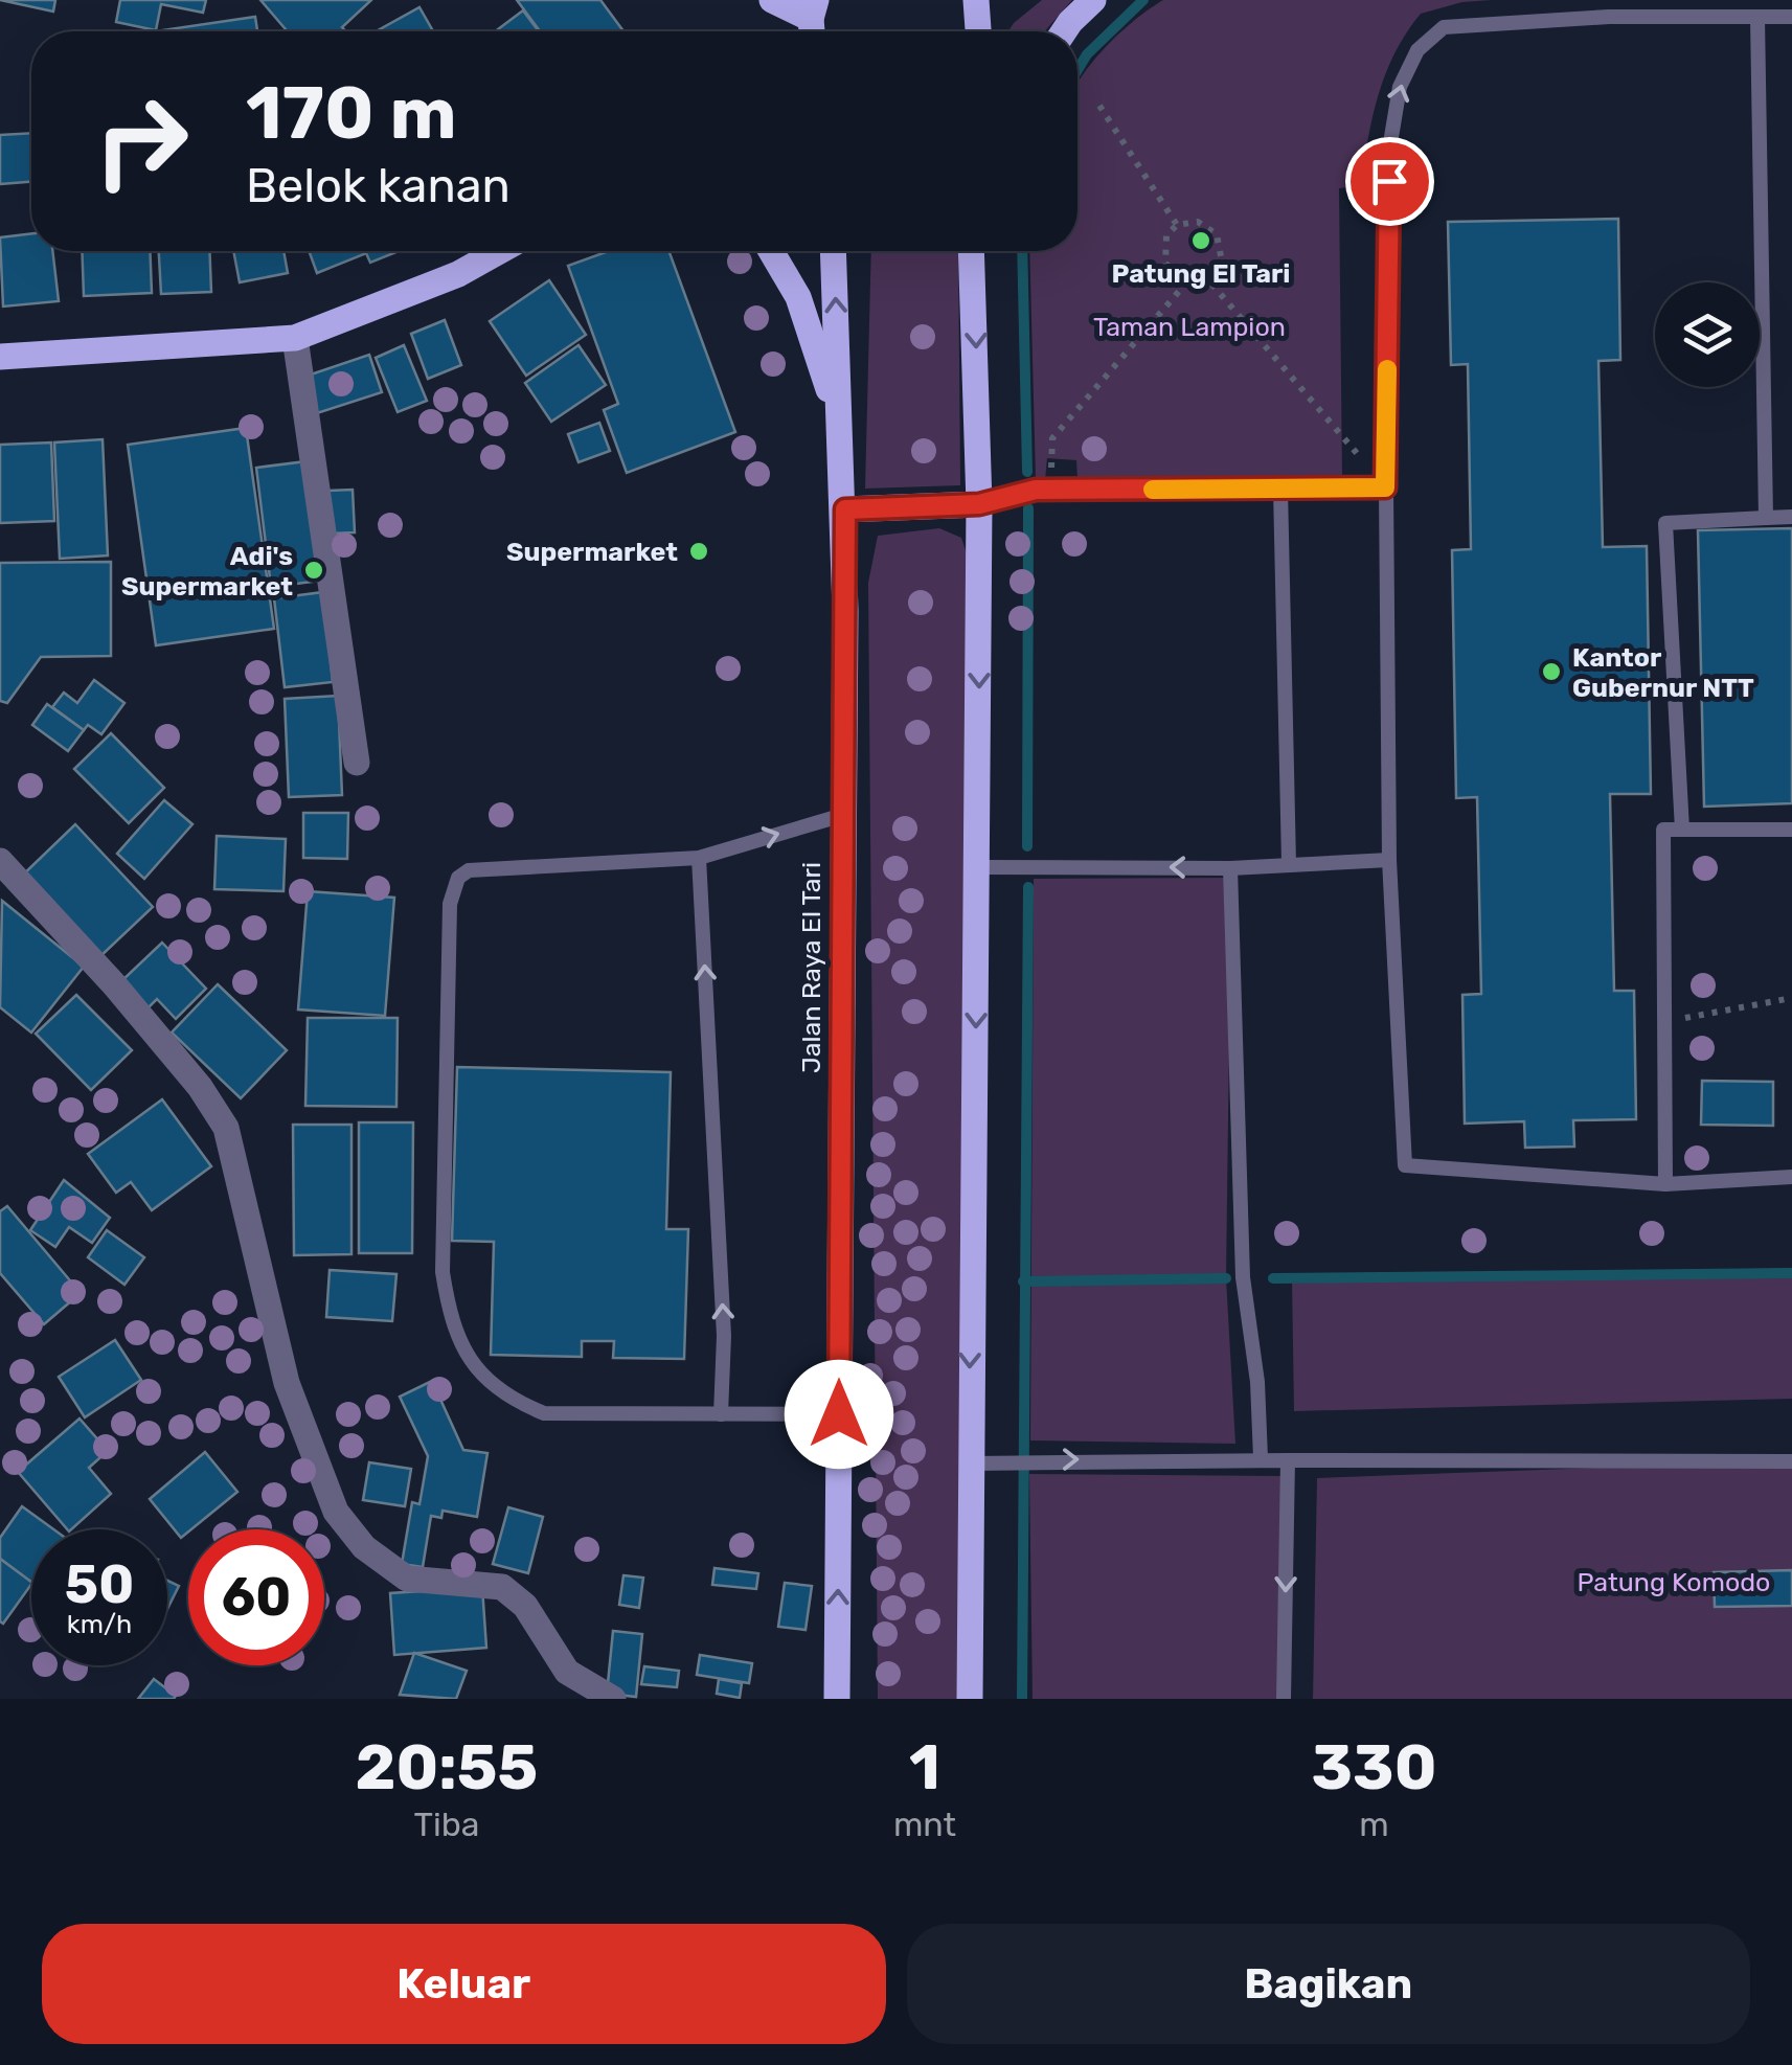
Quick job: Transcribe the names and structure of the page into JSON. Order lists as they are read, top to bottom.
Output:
{
  "streets": {
    "main road": ["Jalan Raya El Tari"]
  },
  "parks": ["Taman Lampion", "Patung Komodo"],
  "places": [
    "Patung El Tari",
    "Supermarket",
    "Adi's Supermarket",
    "Kantor Gubernur NTT"
  ],
  "page": {
    "turn": ["170 m", "Belok kanan"],
    "speed": "50 km/h",
    "limit": "60",
    "eta": [
      "20:55",
      "Tiba",
      "1",
      "mnt",
      "330",
      "m"
    ],
    "buttons": ["Keluar", "Bagikan"]
  }
}
